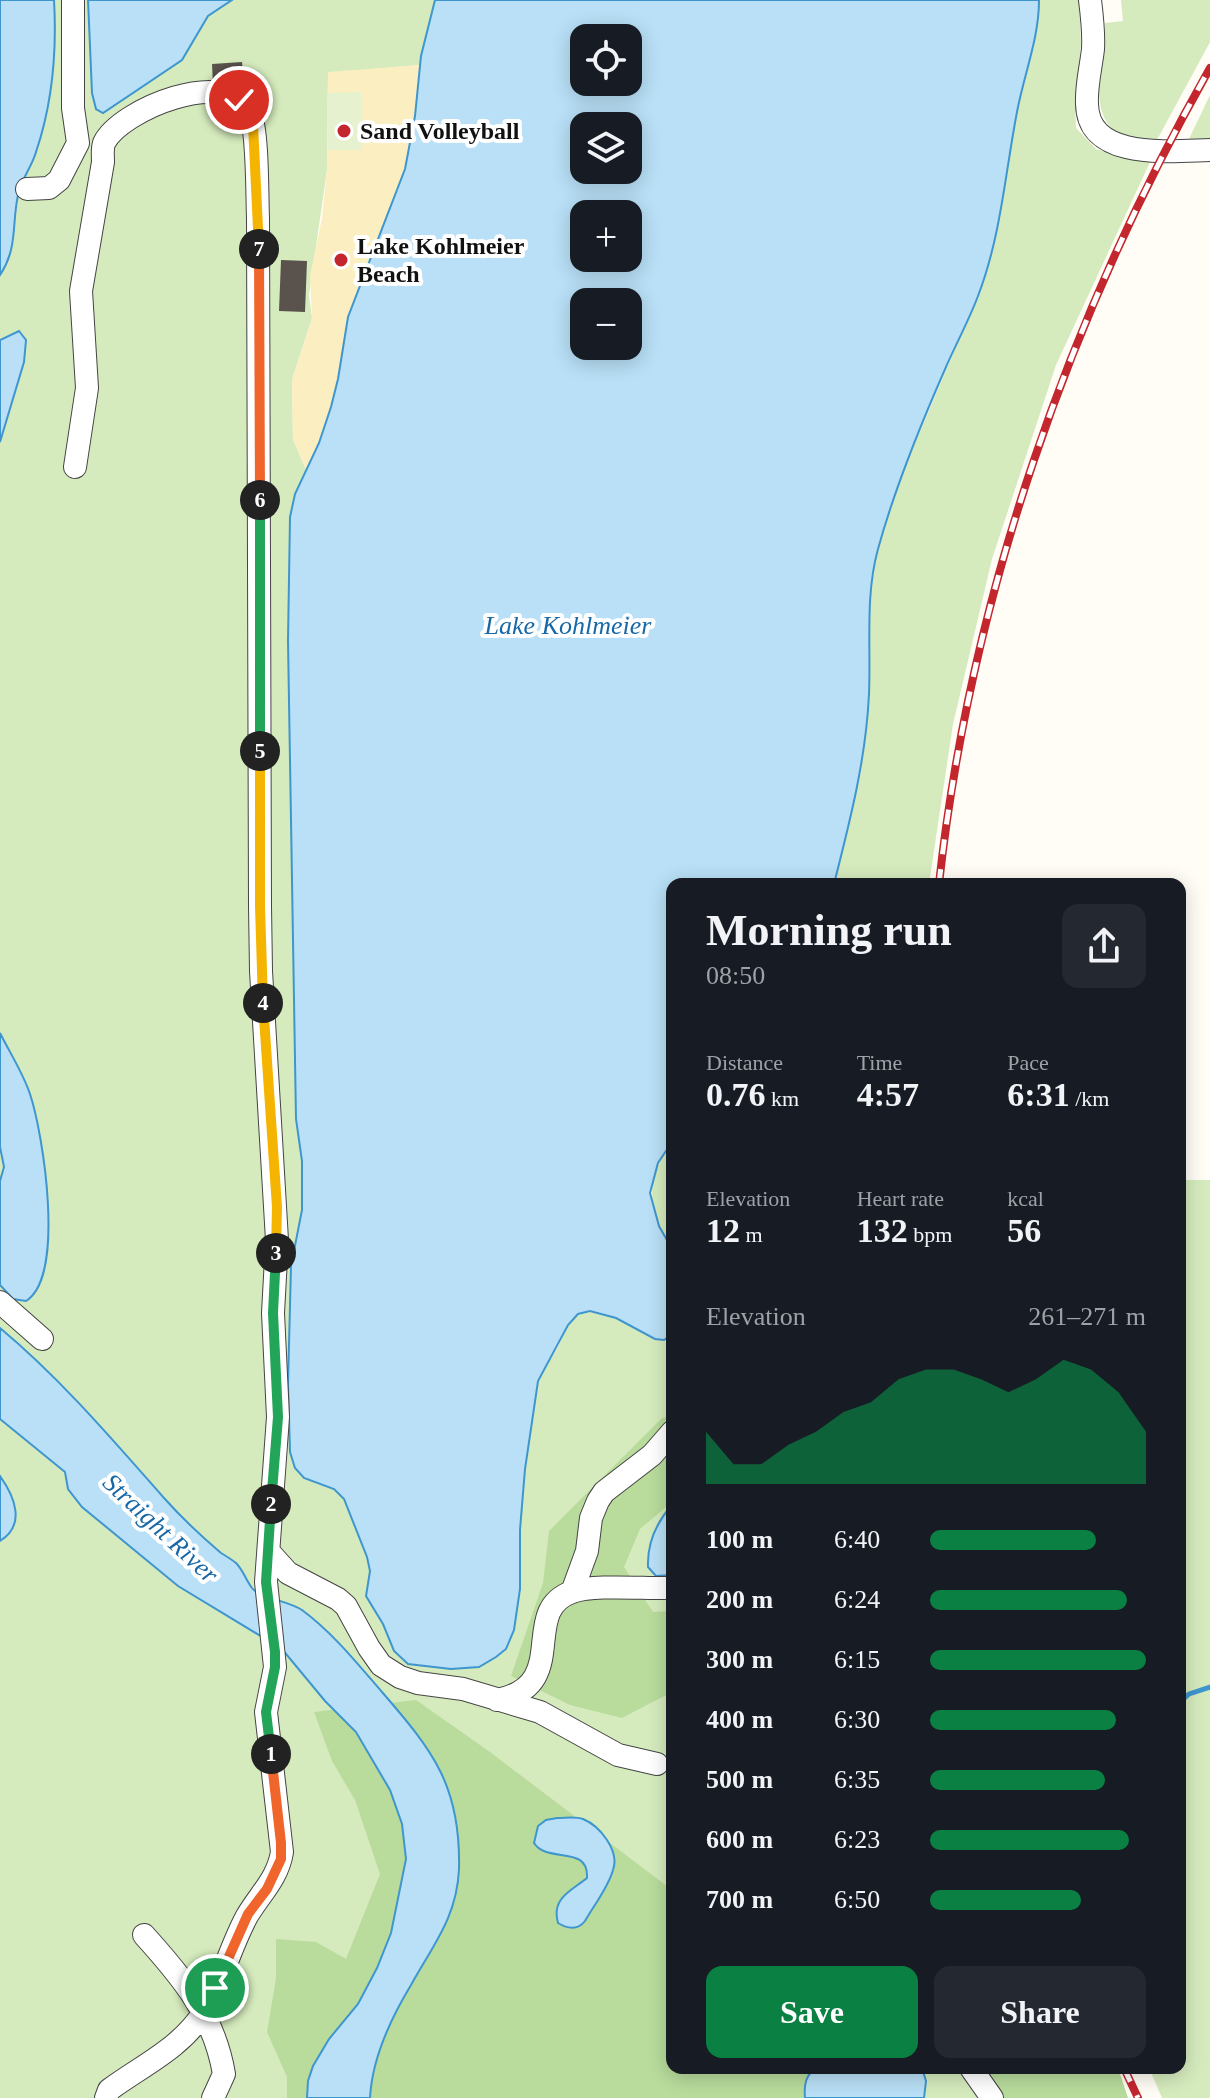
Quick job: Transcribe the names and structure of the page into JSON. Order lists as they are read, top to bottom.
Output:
{
  "water": ["Lake Kohlmeier", "Straight River"],
  "places": ["Sand Volleyball", "Lake Kohlmeier Beach"],
  "page": {
    "map_buttons": ["+", "−"],
    "pins": [
      "7",
      "6",
      "5",
      "4",
      "3",
      "2",
      "1"
    ],
    "heading": ["Morning run", "08:50"],
    "stats": [
      ["Distance", "0.76 km"],
      ["Time", "4:57"],
      ["Pace", "6:31 /km"],
      ["Elevation", "12 m"],
      ["Heart rate", "132 bpm"],
      ["kcal", "56"]
    ],
    "chart": ["Elevation", "261–271 m"],
    "list": [
      {
        "name": "100 m",
        "note": "6:40"
      },
      {
        "name": "200 m",
        "note": "6:24"
      },
      {
        "name": "300 m",
        "note": "6:15"
      },
      {
        "name": "400 m",
        "note": "6:30"
      },
      {
        "name": "500 m",
        "note": "6:35"
      },
      {
        "name": "600 m",
        "note": "6:23"
      },
      {
        "name": "700 m",
        "note": "6:50"
      }
    ],
    "buttons": ["Save", "Share"]
  }
}
